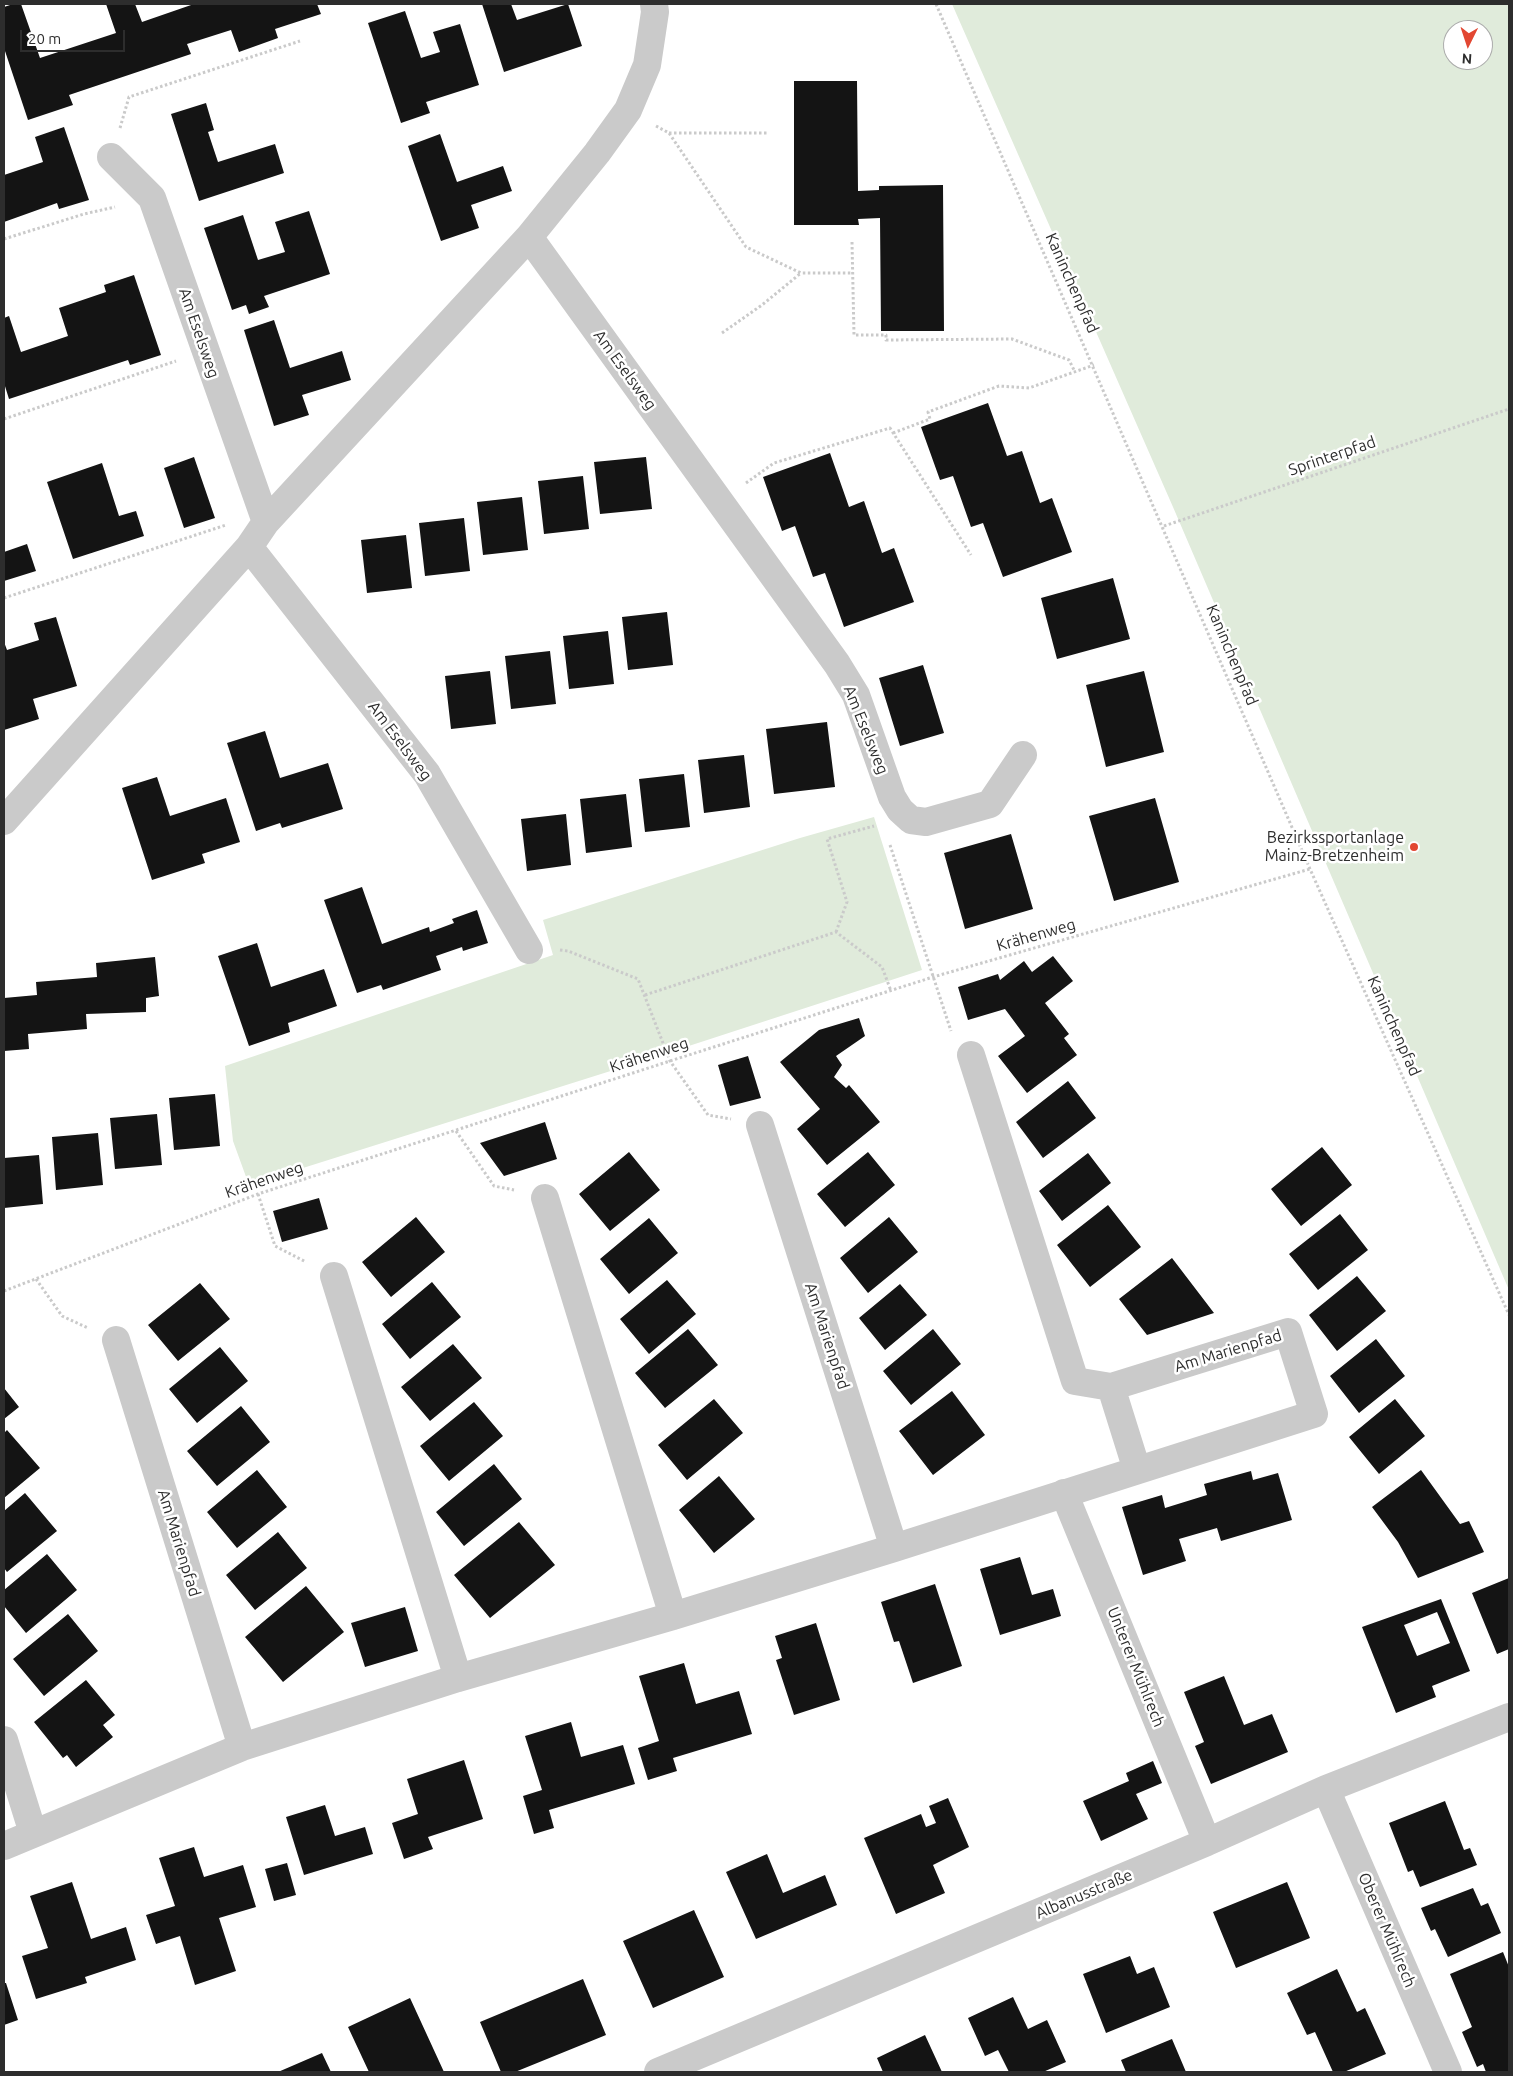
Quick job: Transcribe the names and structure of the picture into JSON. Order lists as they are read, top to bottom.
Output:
{
  "streets": {
    "street": [
      "Am Eselsweg",
      "Am Marienpfad",
      "Unterer Mühlrech",
      "Albanusstraße",
      "Oberer Mühlrech"
    ],
    "path": ["Kaninchenpfad", "Sprinterpfad", "Krähenweg"]
  },
  "crossings": [
    ["Kaninchenpfad", "Sprinterpfad"],
    ["Kaninchenpfad", "Krähenweg"],
    ["Am Marienpfad", "Unterer Mühlrech"],
    ["Unterer Mühlrech", "Albanusstraße"],
    ["Albanusstraße", "Oberer Mühlrech"]
  ],
  "places": ["Bezirkssportanlage Mainz-Bretzenheim"],
  "scale_bar": "20 m",
  "north": "bottom"
}
